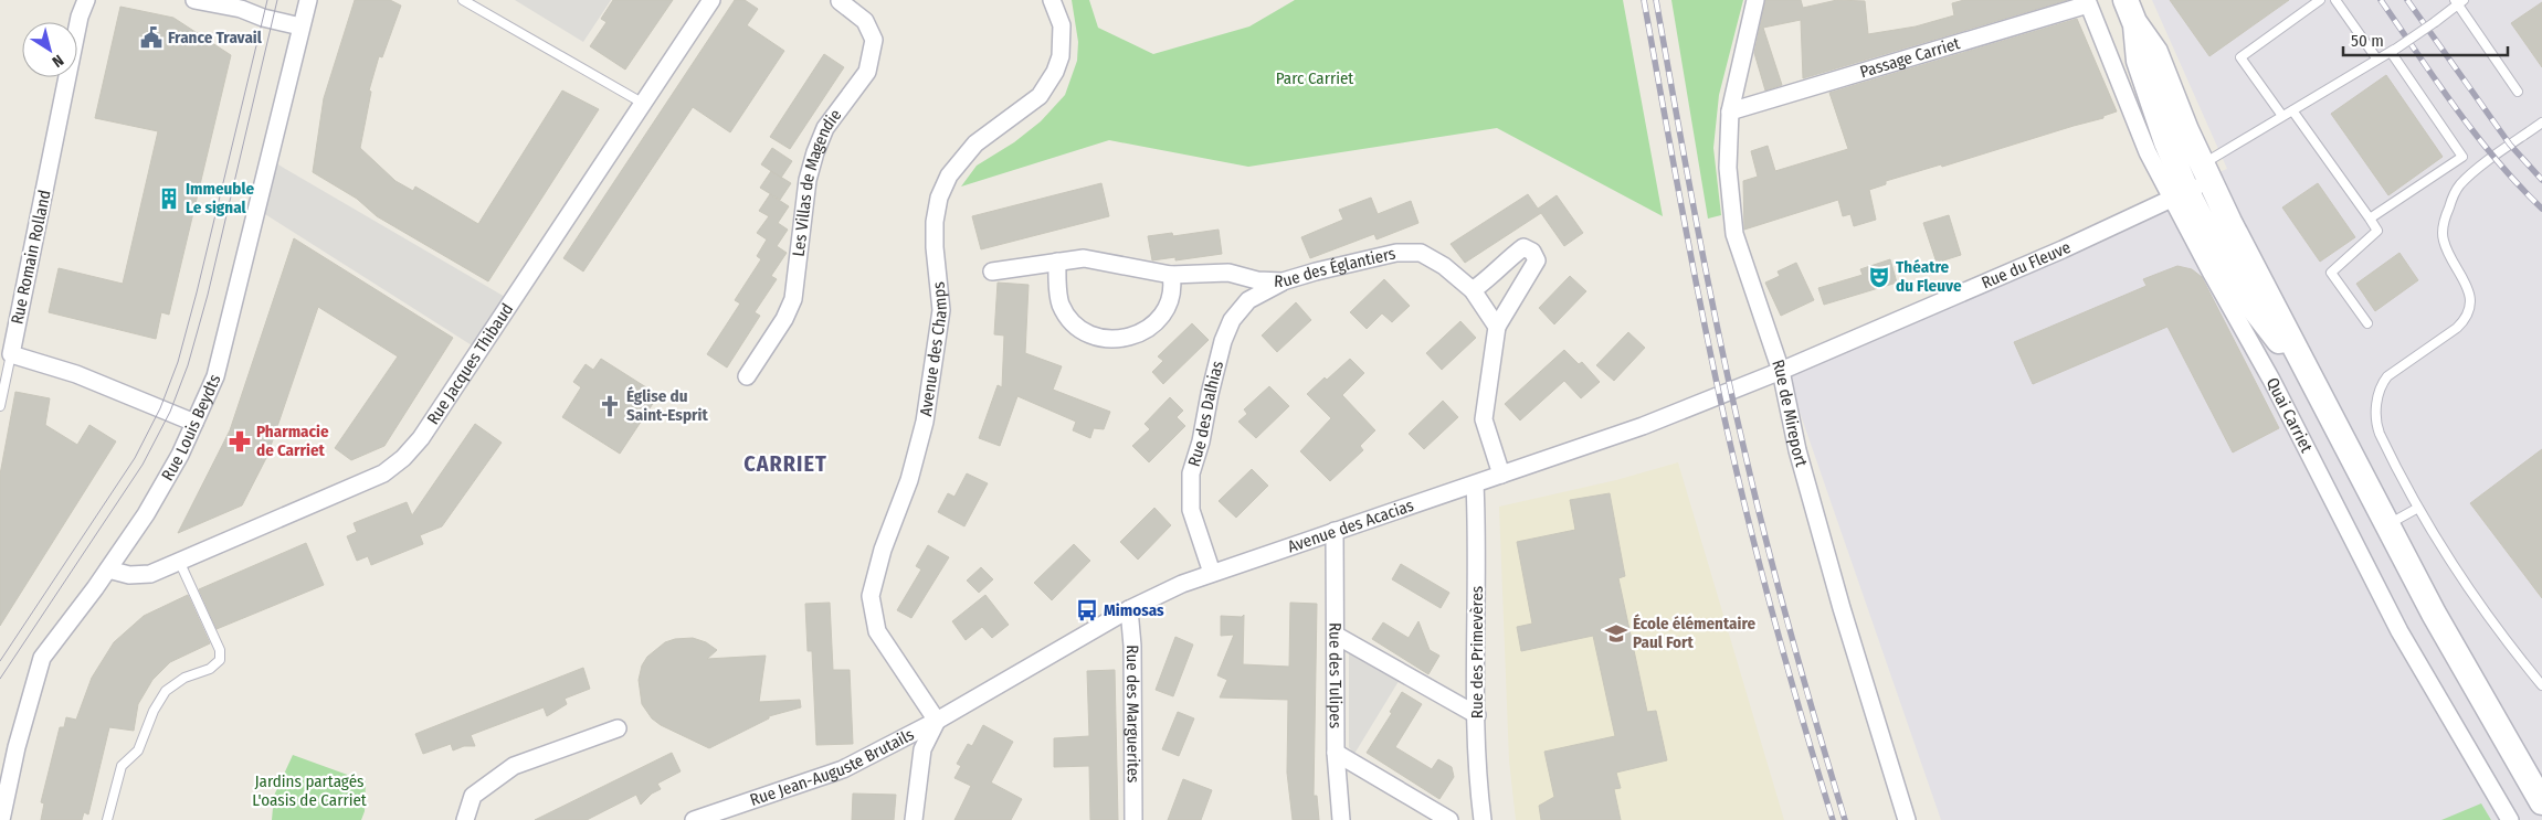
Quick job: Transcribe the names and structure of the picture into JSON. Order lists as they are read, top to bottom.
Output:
{
  "streets": {
    "main road": ["Quai Carriet"],
    "street": [
      "Passage Carriet",
      "Les Villas de Magendie",
      "Rue Romain Rolland",
      "Rue du Fleuve",
      "Rue des Églantiers",
      "Avenue des Champs",
      "Rue Jacques Thibaud",
      "Rue de Mireport",
      "Rue des Dalhias",
      "Rue Louis Beydts",
      "Avenue des Acacias",
      "Rue des Primevères",
      "Rue des Tulipes",
      "Rue des Marguerites",
      "Rue Jean-Auguste Brutails"
    ]
  },
  "crossings": [
    ["Passage Carriet", "Rue de Mireport"],
    ["Passage Carriet", "Quai Carriet"],
    ["Rue du Fleuve", "Rue de Mireport"],
    ["Rue du Fleuve", "Quai Carriet"],
    ["Rue du Fleuve", "Avenue des Acacias"],
    ["Rue des Églantiers", "Rue des Dalhias"],
    ["Avenue des Champs", "Avenue des Acacias"],
    ["Avenue des Champs", "Rue Jean-Auguste Brutails"],
    ["Rue Jacques Thibaud", "Rue Louis Beydts"],
    ["Rue de Mireport", "Avenue des Acacias"],
    ["Rue des Dalhias", "Avenue des Acacias"],
    ["Avenue des Acacias", "Rue des Primevères"],
    ["Avenue des Acacias", "Rue des Tulipes"],
    ["Avenue des Acacias", "Rue des Marguerites"],
    ["Avenue des Acacias", "Rue Jean-Auguste Brutails"]
  ],
  "districts": ["CARRIET"],
  "parks": ["Parc Carriet", "Jardins partagés L'oasis de Carriet"],
  "places": {
    "public building": ["France Travail"],
    "building": ["Immeuble Le signal"],
    "theatre": ["Théatre du Fleuve"],
    "church": ["Église du Saint-Esprit"],
    "pharmacy": ["Pharmacie de Carriet"],
    "bus stop": ["Mimosas"],
    "school or university": ["École élémentaire Paul Fort"]
  },
  "scale_bar": "50 m",
  "north": "bottom right"
}
